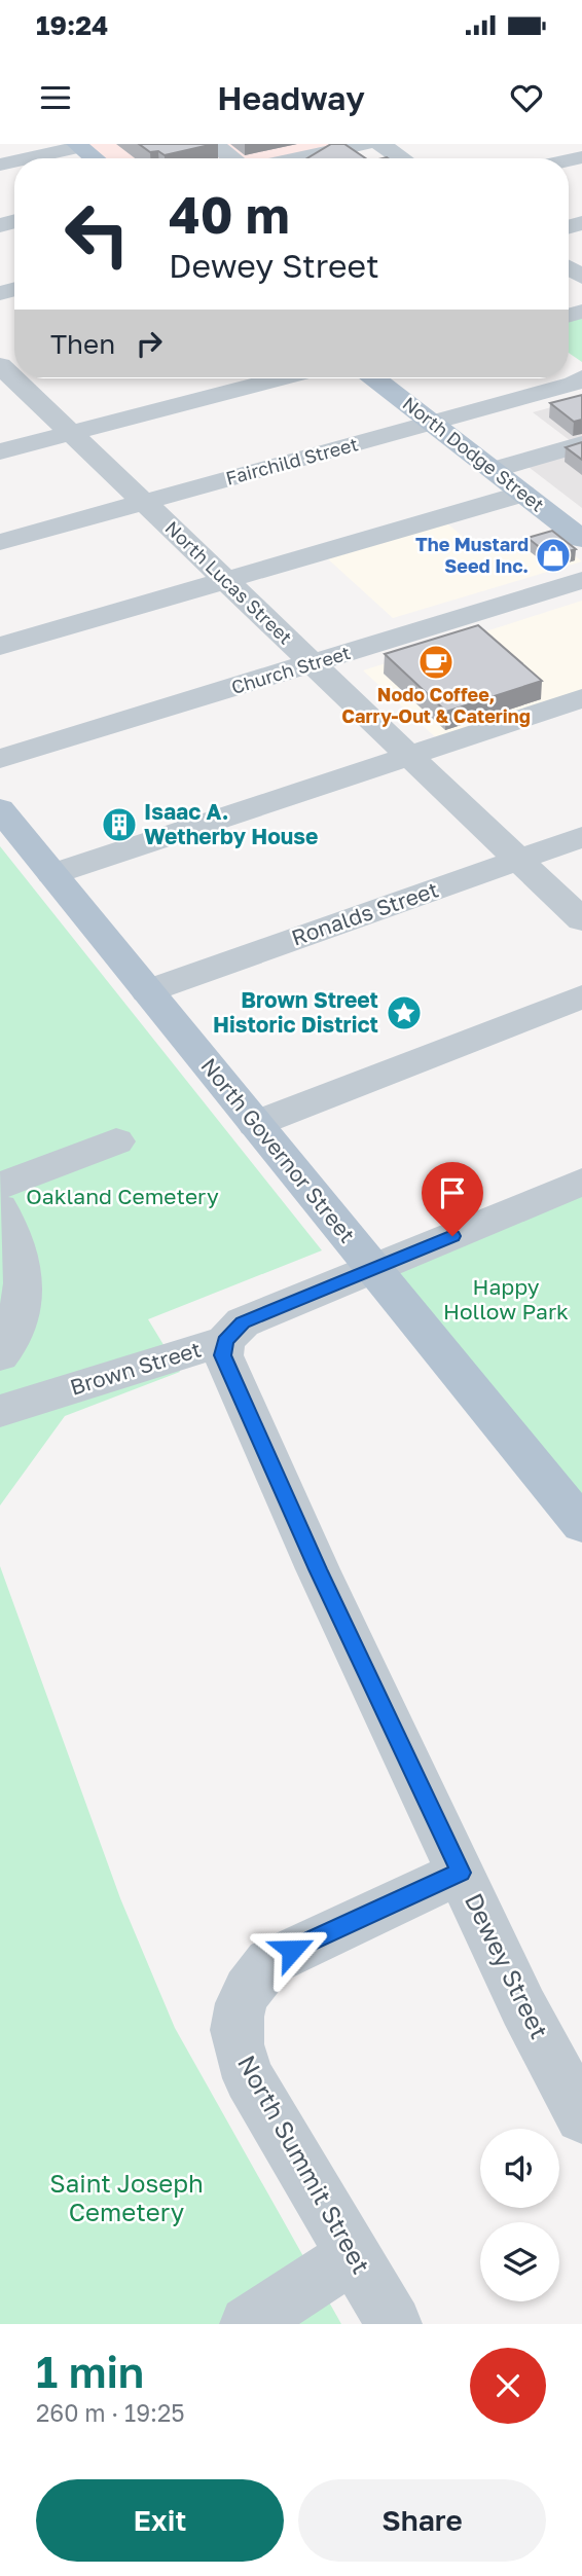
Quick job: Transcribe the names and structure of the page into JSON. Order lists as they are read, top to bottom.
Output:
{
  "streets": {
    "main road": ["North Dodge Street", "North Governor Street"],
    "street": [
      "Fairchild Street",
      "North Lucas Street",
      "Church Street",
      "Ronalds Street",
      "Brown Street",
      "Dewey Street",
      "North Summit Street"
    ]
  },
  "crossings": [
    ["North Dodge Street", "Fairchild Street"],
    ["Fairchild Street", "North Lucas Street"],
    ["North Lucas Street", "Church Street"],
    ["North Lucas Street", "Ronalds Street"],
    ["Ronalds Street", "North Governor Street"],
    ["North Governor Street", "Brown Street"],
    ["Brown Street", "Dewey Street"],
    ["Dewey Street", "North Summit Street"]
  ],
  "parks": ["Oakland Cemetery", "Happy Hollow Park", "Saint Joseph Cemetery"],
  "places": {
    "shop": ["The Mustard Seed Inc."],
    "cafe": ["Nodo Coffee, Carry-Out & Catering"],
    "building": ["Isaac A. Wetherby House"],
    "place": ["Brown Street Historic District"]
  },
  "page": {
    "status": "19:24",
    "header": "Headway",
    "turn": ["40 m", "Dewey Street"],
    "then": "Then",
    "heading": ["1 min", "260 m · 19:25"],
    "buttons": ["Exit", "Share"]
  }
}
